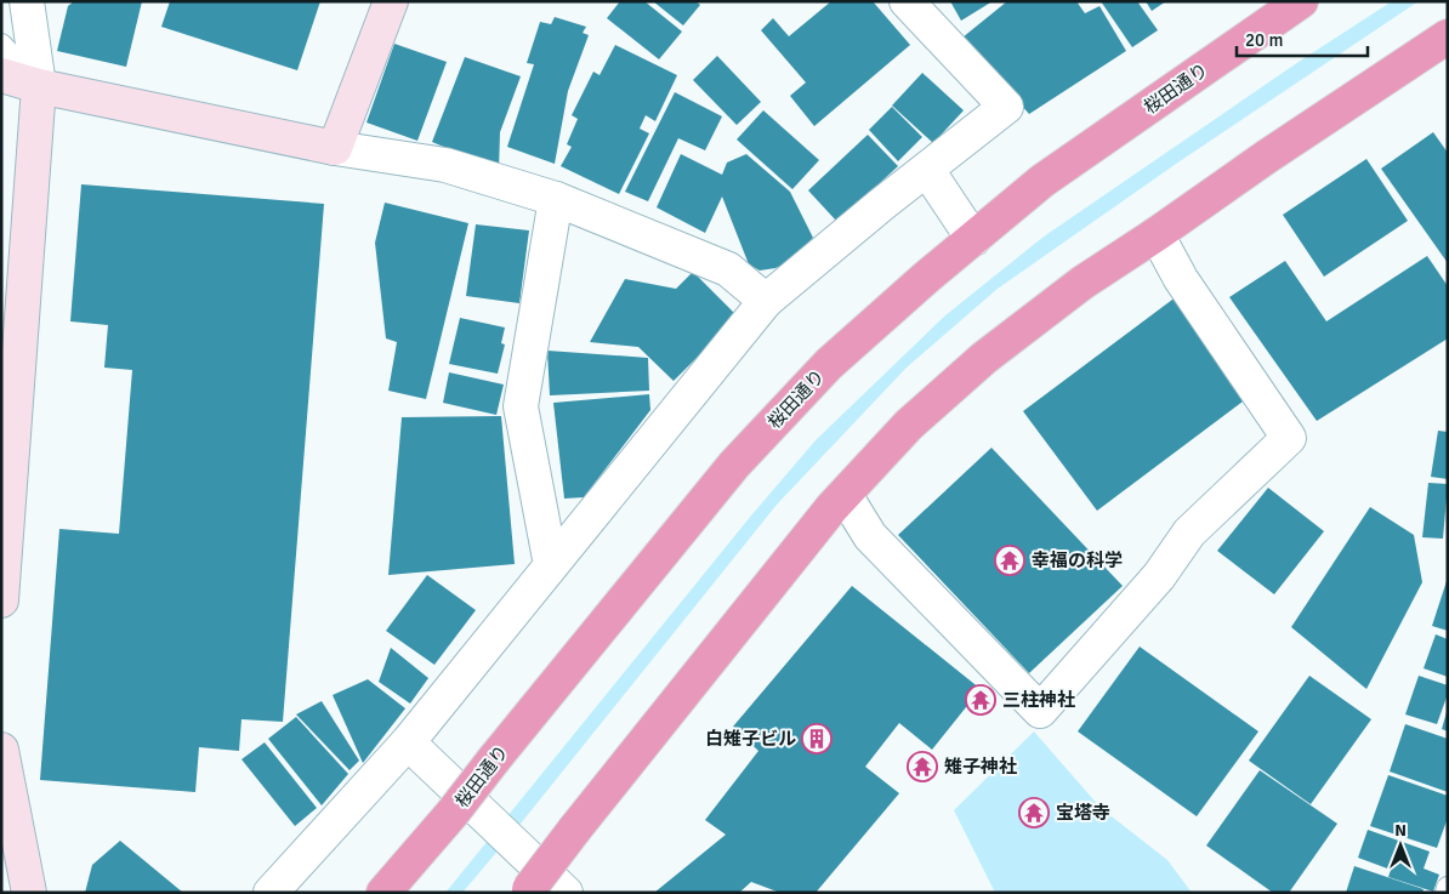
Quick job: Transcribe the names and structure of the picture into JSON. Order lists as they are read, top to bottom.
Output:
{
  "streets": {
    "highway": ["桜田通り"]
  },
  "places": {
    "temple": [
      "幸福の科学",
      "三柱神社",
      "雉子神社",
      "宝塔寺"
    ],
    "building": ["白雉子ビル"]
  },
  "scale_bar": "20 m",
  "north": "top"
}
